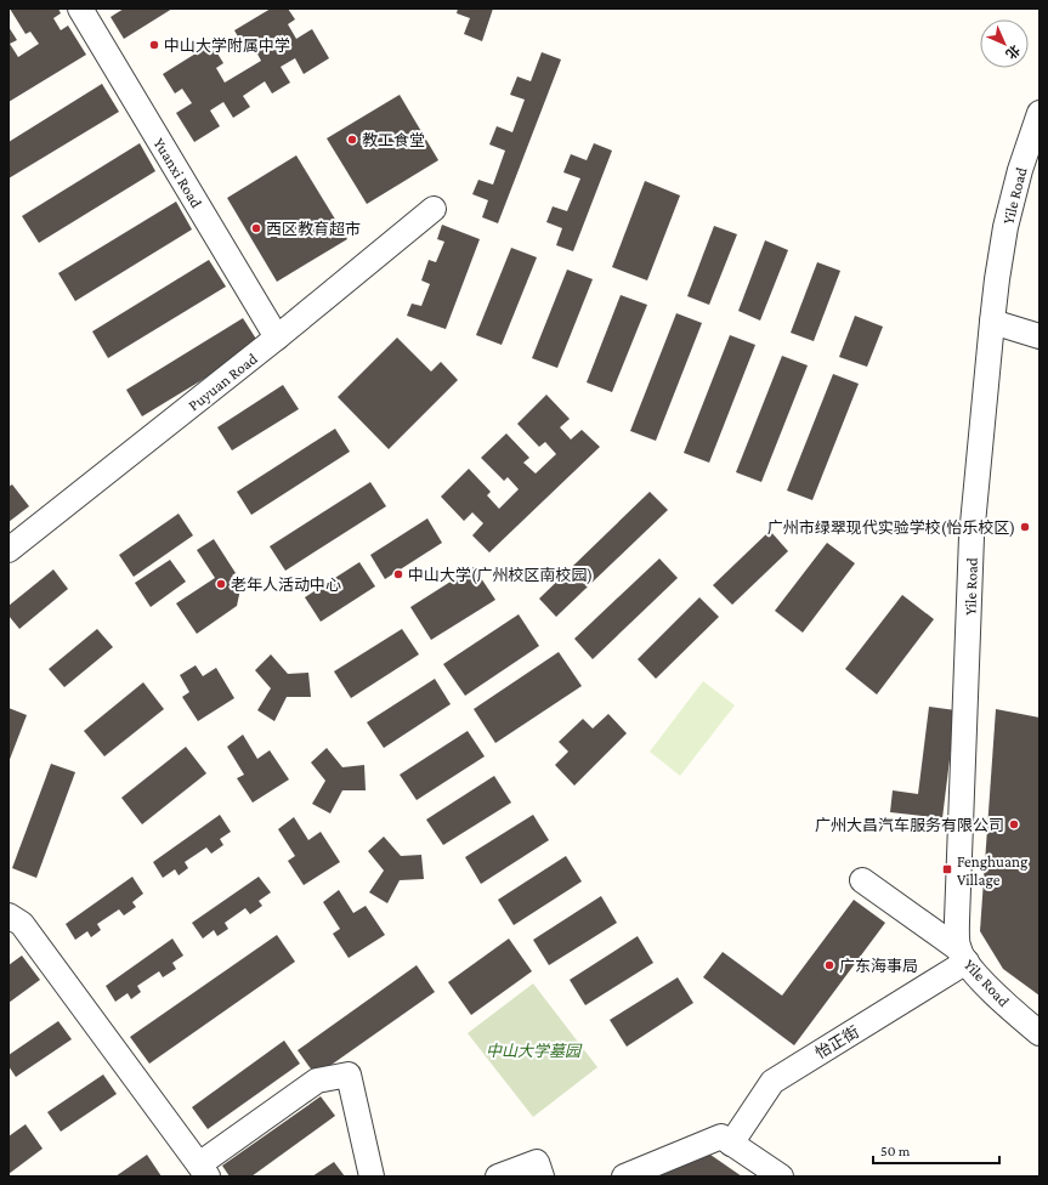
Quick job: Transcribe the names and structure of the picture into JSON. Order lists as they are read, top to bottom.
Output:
{
  "streets": {
    "street": [
      "Yuanxi Road",
      "Yile Road",
      "Puyuan Road",
      "怡正街"
    ]
  },
  "crossings": [
    ["Yuanxi Road", "Puyuan Road"],
    ["Yile Road", "怡正街"]
  ],
  "parks": ["中山大学墓园"],
  "places": {
    "other": [
      "中山大学附属中学",
      "教工食堂",
      "西区教育超市",
      "广州市绿翠现代实验学校(怡乐校区)",
      "中山大学(广州校区南校园)",
      "老年人活动中心",
      "广州大昌汽车服务有限公司",
      "广东海事局"
    ],
    "transit": ["Fenghuang Village"]
  },
  "scale_bar": "50 m",
  "north": "bottom right"
}
